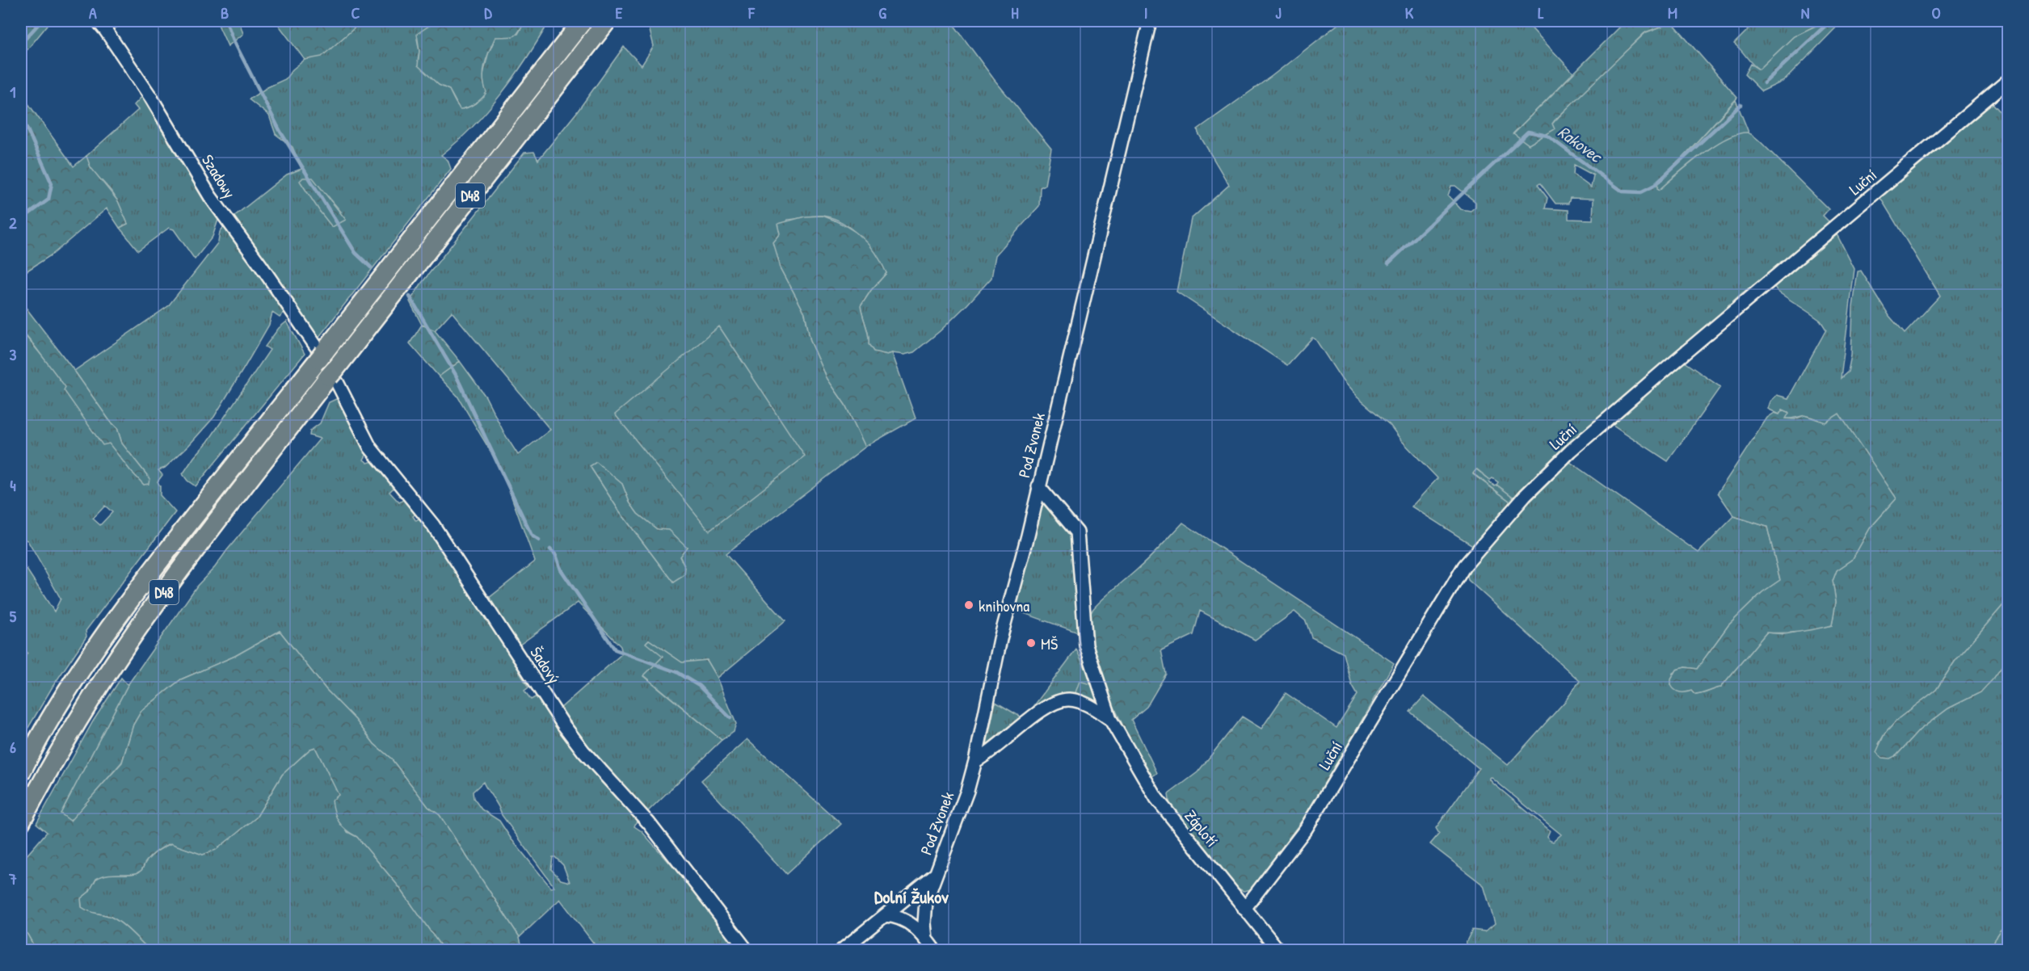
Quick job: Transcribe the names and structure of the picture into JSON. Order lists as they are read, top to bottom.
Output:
{
  "streets": {
    "highway": ["D48"],
    "street": [
      "Szadowy",
      "Luční",
      "Pod Zvonek",
      "Šadový",
      "Záplotí"
    ]
  },
  "crossings": [
    ["Szadowy", "D48"],
    ["Luční", "Záplotí"],
    ["D48", "Šadový"],
    ["Pod Zvonek", "Záplotí"]
  ],
  "districts": ["Dolní Žukov"],
  "water": ["Rakovec"],
  "places": ["knihovna", "MŠ"],
  "grid": {
    "columns": [
      "A",
      "B",
      "C",
      "D",
      "E",
      "F",
      "G",
      "H",
      "I",
      "J",
      "K",
      "L",
      "M",
      "N",
      "O"
    ],
    "rows": [
      "1",
      "2",
      "3",
      "4",
      "5",
      "6",
      "7"
    ]
  }
}
